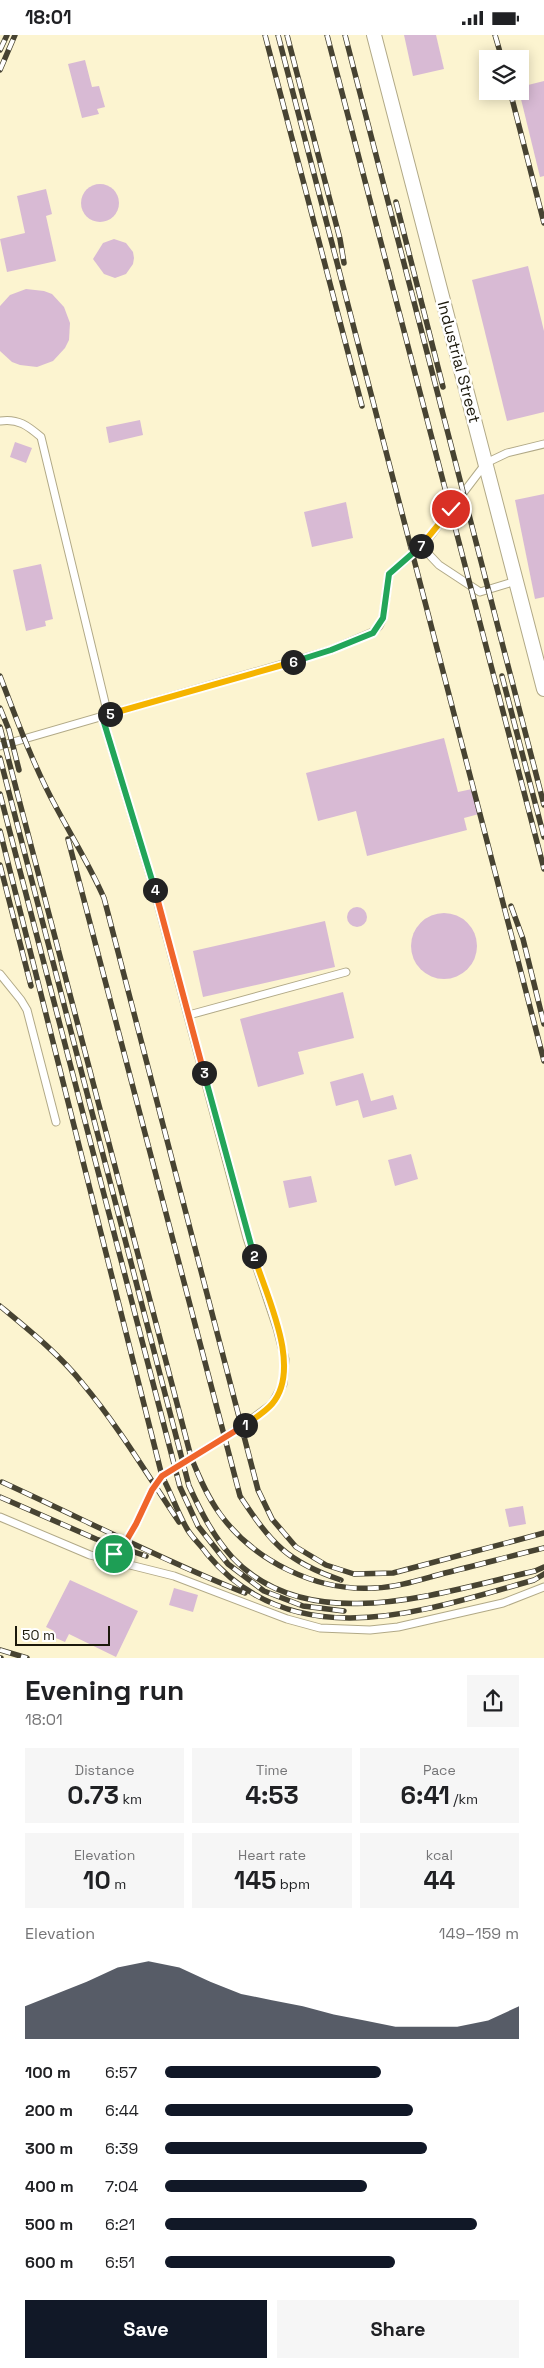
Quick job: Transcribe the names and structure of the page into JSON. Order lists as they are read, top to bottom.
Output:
{
  "streets": {
    "street": ["Industrial Street"]
  },
  "scale_bar": "50 m",
  "page": {
    "status": "18:01",
    "pins": [
      "7",
      "6",
      "5",
      "4",
      "3",
      "2",
      "1"
    ],
    "scale": "50 m",
    "heading": ["Evening run", "18:01"],
    "stats": [
      ["Distance", "0.73 km"],
      ["Time", "4:53"],
      ["Pace", "6:41 /km"],
      ["Elevation", "10 m"],
      ["Heart rate", "145 bpm"],
      ["kcal", "44"]
    ],
    "chart": ["Elevation", "149–159 m"],
    "list": [
      {
        "name": "100 m",
        "note": "6:57"
      },
      {
        "name": "200 m",
        "note": "6:44"
      },
      {
        "name": "300 m",
        "note": "6:39"
      },
      {
        "name": "400 m",
        "note": "7:04"
      },
      {
        "name": "500 m",
        "note": "6:21"
      },
      {
        "name": "600 m",
        "note": "6:51"
      }
    ],
    "buttons": ["Save", "Share"]
  }
}
